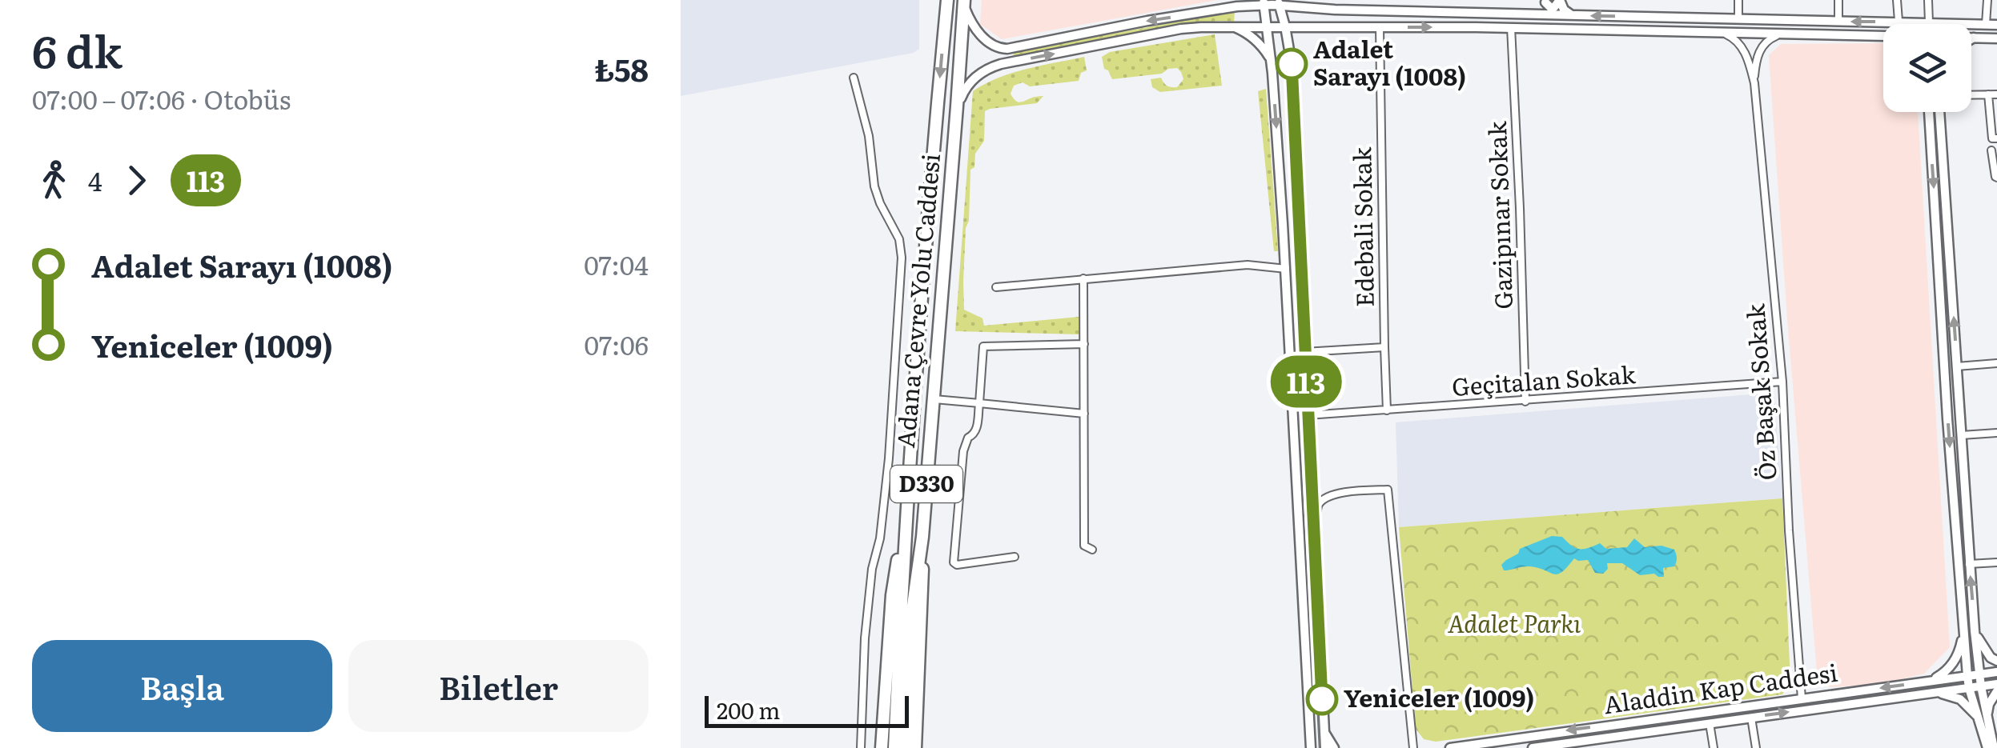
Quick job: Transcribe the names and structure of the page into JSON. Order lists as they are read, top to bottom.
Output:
{
  "streets": {
    "highway": ["Adana Çevre Yolu Caddesi", "D330"],
    "street": [
      "Gazipınar Sokak",
      "Edebali Sokak",
      "Geçitalan Sokak",
      "Öz Başak Sokak",
      "Aladdin Kap Caddesi"
    ]
  },
  "crossings": [
    ["Gazipınar Sokak", "Geçitalan Sokak"],
    ["Edebali Sokak", "Geçitalan Sokak"],
    ["Geçitalan Sokak", "Öz Başak Sokak"],
    ["Öz Başak Sokak", "Aladdin Kap Caddesi"]
  ],
  "parks": ["Adalet Parkı"],
  "places": ["Adalet Sarayı (1008)", "Yeniceler (1009)"],
  "lines": ["bus line 113"],
  "scale_bar": "200 m",
  "page": {
    "heading": ["6 dk", "07:00 – 07:06 · Otobüs", "₺58"],
    "on_map": "113",
    "legs": ["4", "113"],
    "list": [
      {
        "name": "Adalet Sarayı (1008)",
        "value": "07:04"
      },
      {
        "name": "Yeniceler (1009)",
        "value": "07:06"
      }
    ],
    "buttons": ["Başla", "Biletler"],
    "scale": "200 m"
  }
}
